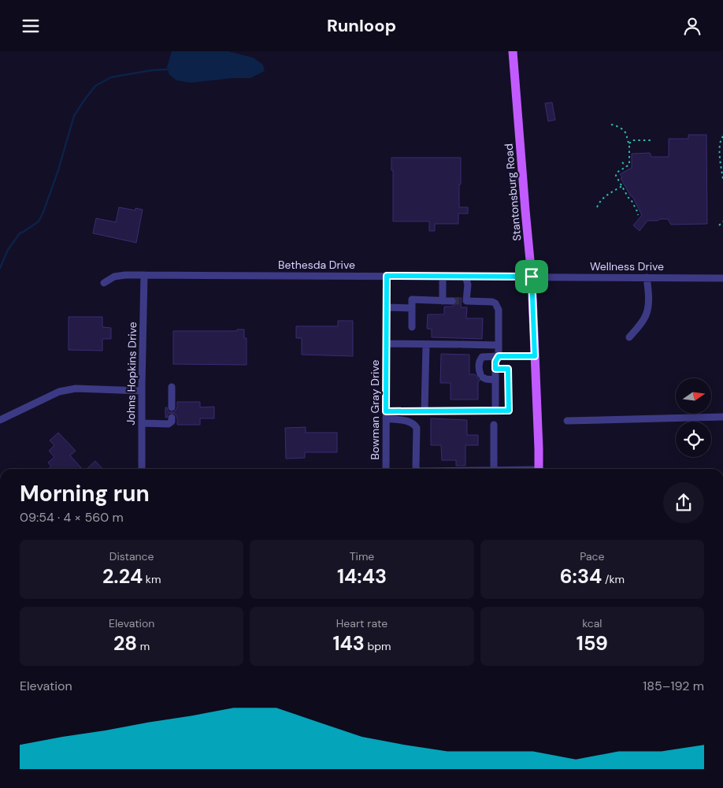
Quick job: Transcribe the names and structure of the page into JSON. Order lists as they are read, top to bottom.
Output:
{
  "streets": {
    "main road": ["Stantonsburg Road"],
    "street": [
      "Bethesda Drive",
      "Wellness Drive",
      "Johns Hopkins Drive",
      "Bowman Gray Drive"
    ]
  },
  "crossings": [
    ["Stantonsburg Road", "Bethesda Drive"],
    ["Stantonsburg Road", "Wellness Drive"],
    ["Bethesda Drive", "Wellness Drive"],
    ["Bethesda Drive", "Johns Hopkins Drive"],
    ["Bethesda Drive", "Bowman Gray Drive"]
  ],
  "north": "right",
  "page": {
    "header": "Runloop",
    "heading": ["Morning run", "09:54 · 4 × 560 m"],
    "stats": [
      ["Distance", "2.24 km"],
      ["Time", "14:43"],
      ["Pace", "6:34 /km"],
      ["Elevation", "28 m"],
      ["Heart rate", "143 bpm"],
      ["kcal", "159"]
    ],
    "chart": ["Elevation", "185–192 m"]
  }
}
